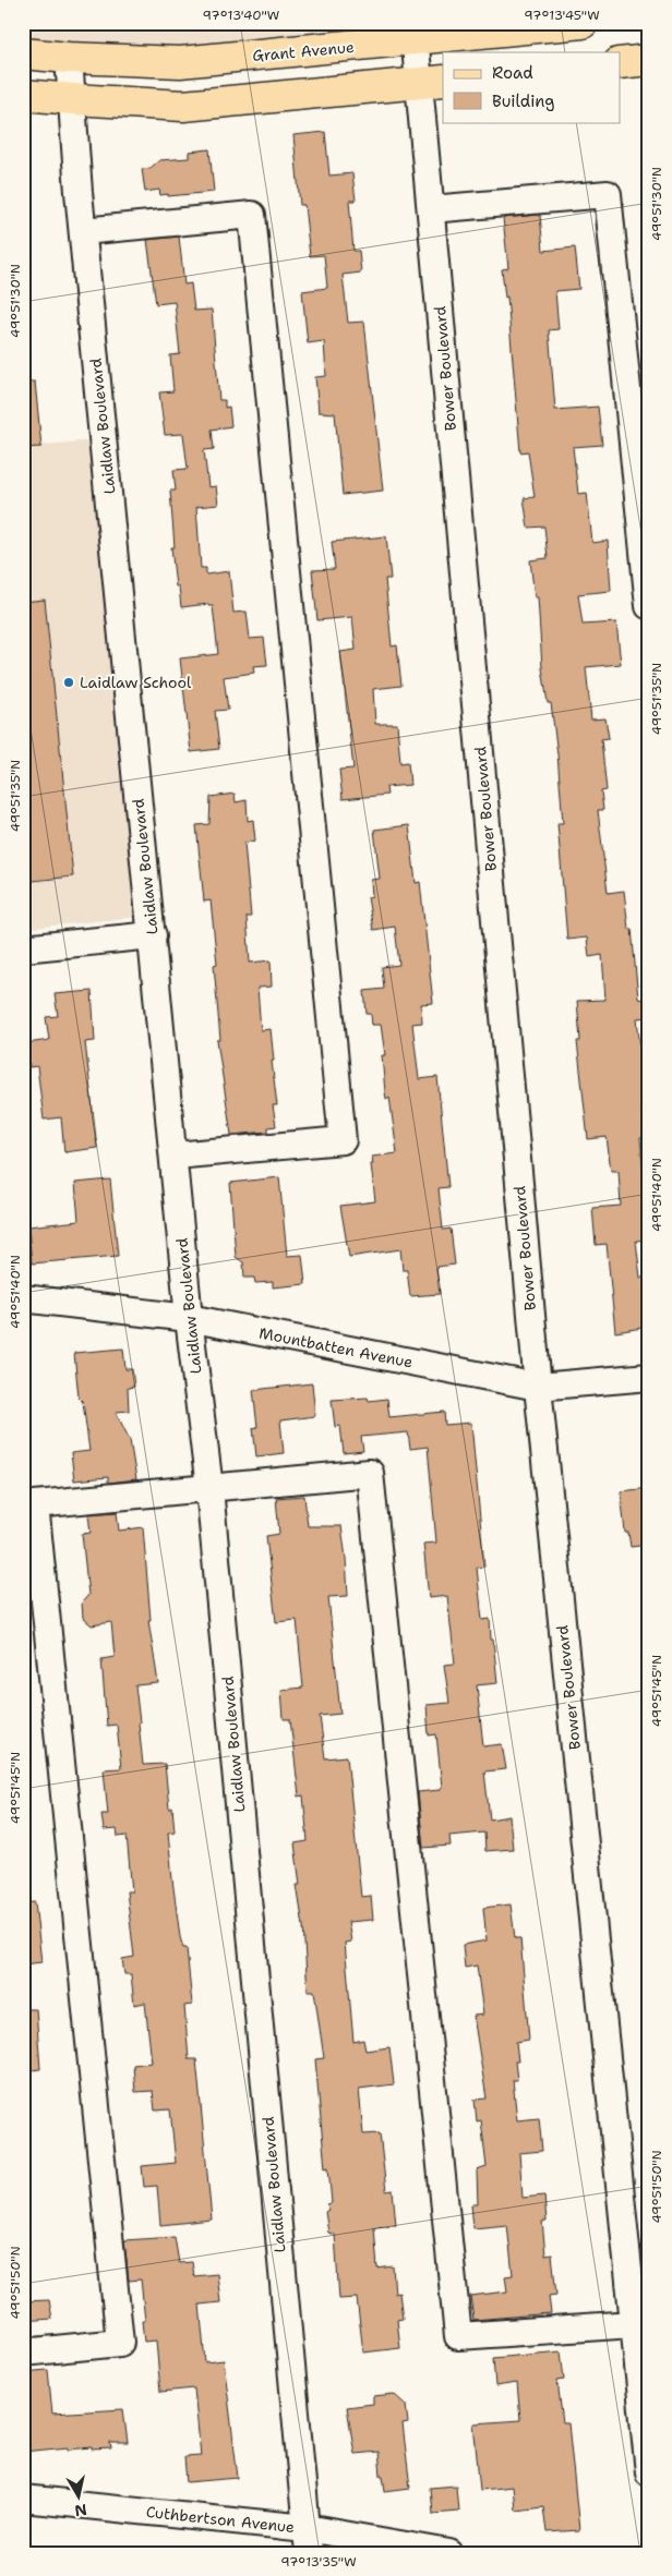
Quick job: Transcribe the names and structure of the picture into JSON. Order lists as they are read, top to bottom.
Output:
{
  "streets": {
    "main road": ["Grant Avenue"],
    "street": [
      "Bower Boulevard",
      "Laidlaw Boulevard",
      "Mountbatten Avenue",
      "Cuthbertson Avenue"
    ]
  },
  "crossings": [
    ["Grant Avenue", "Bower Boulevard"],
    ["Grant Avenue", "Laidlaw Boulevard"],
    ["Bower Boulevard", "Mountbatten Avenue"],
    ["Laidlaw Boulevard", "Mountbatten Avenue"],
    ["Laidlaw Boulevard", "Cuthbertson Avenue"]
  ],
  "places": ["Laidlaw School"],
  "legend": ["Road", "Building"],
  "north": "bottom",
  "coordinates": [
    "97°13'40\"W",
    "97°13'45\"W",
    "49°51'30\"N",
    "49°51'35\"N",
    "49°51'40\"N",
    "49°51'45\"N",
    "49°51'50\"N",
    "97°13'35\"W"
  ]
}
